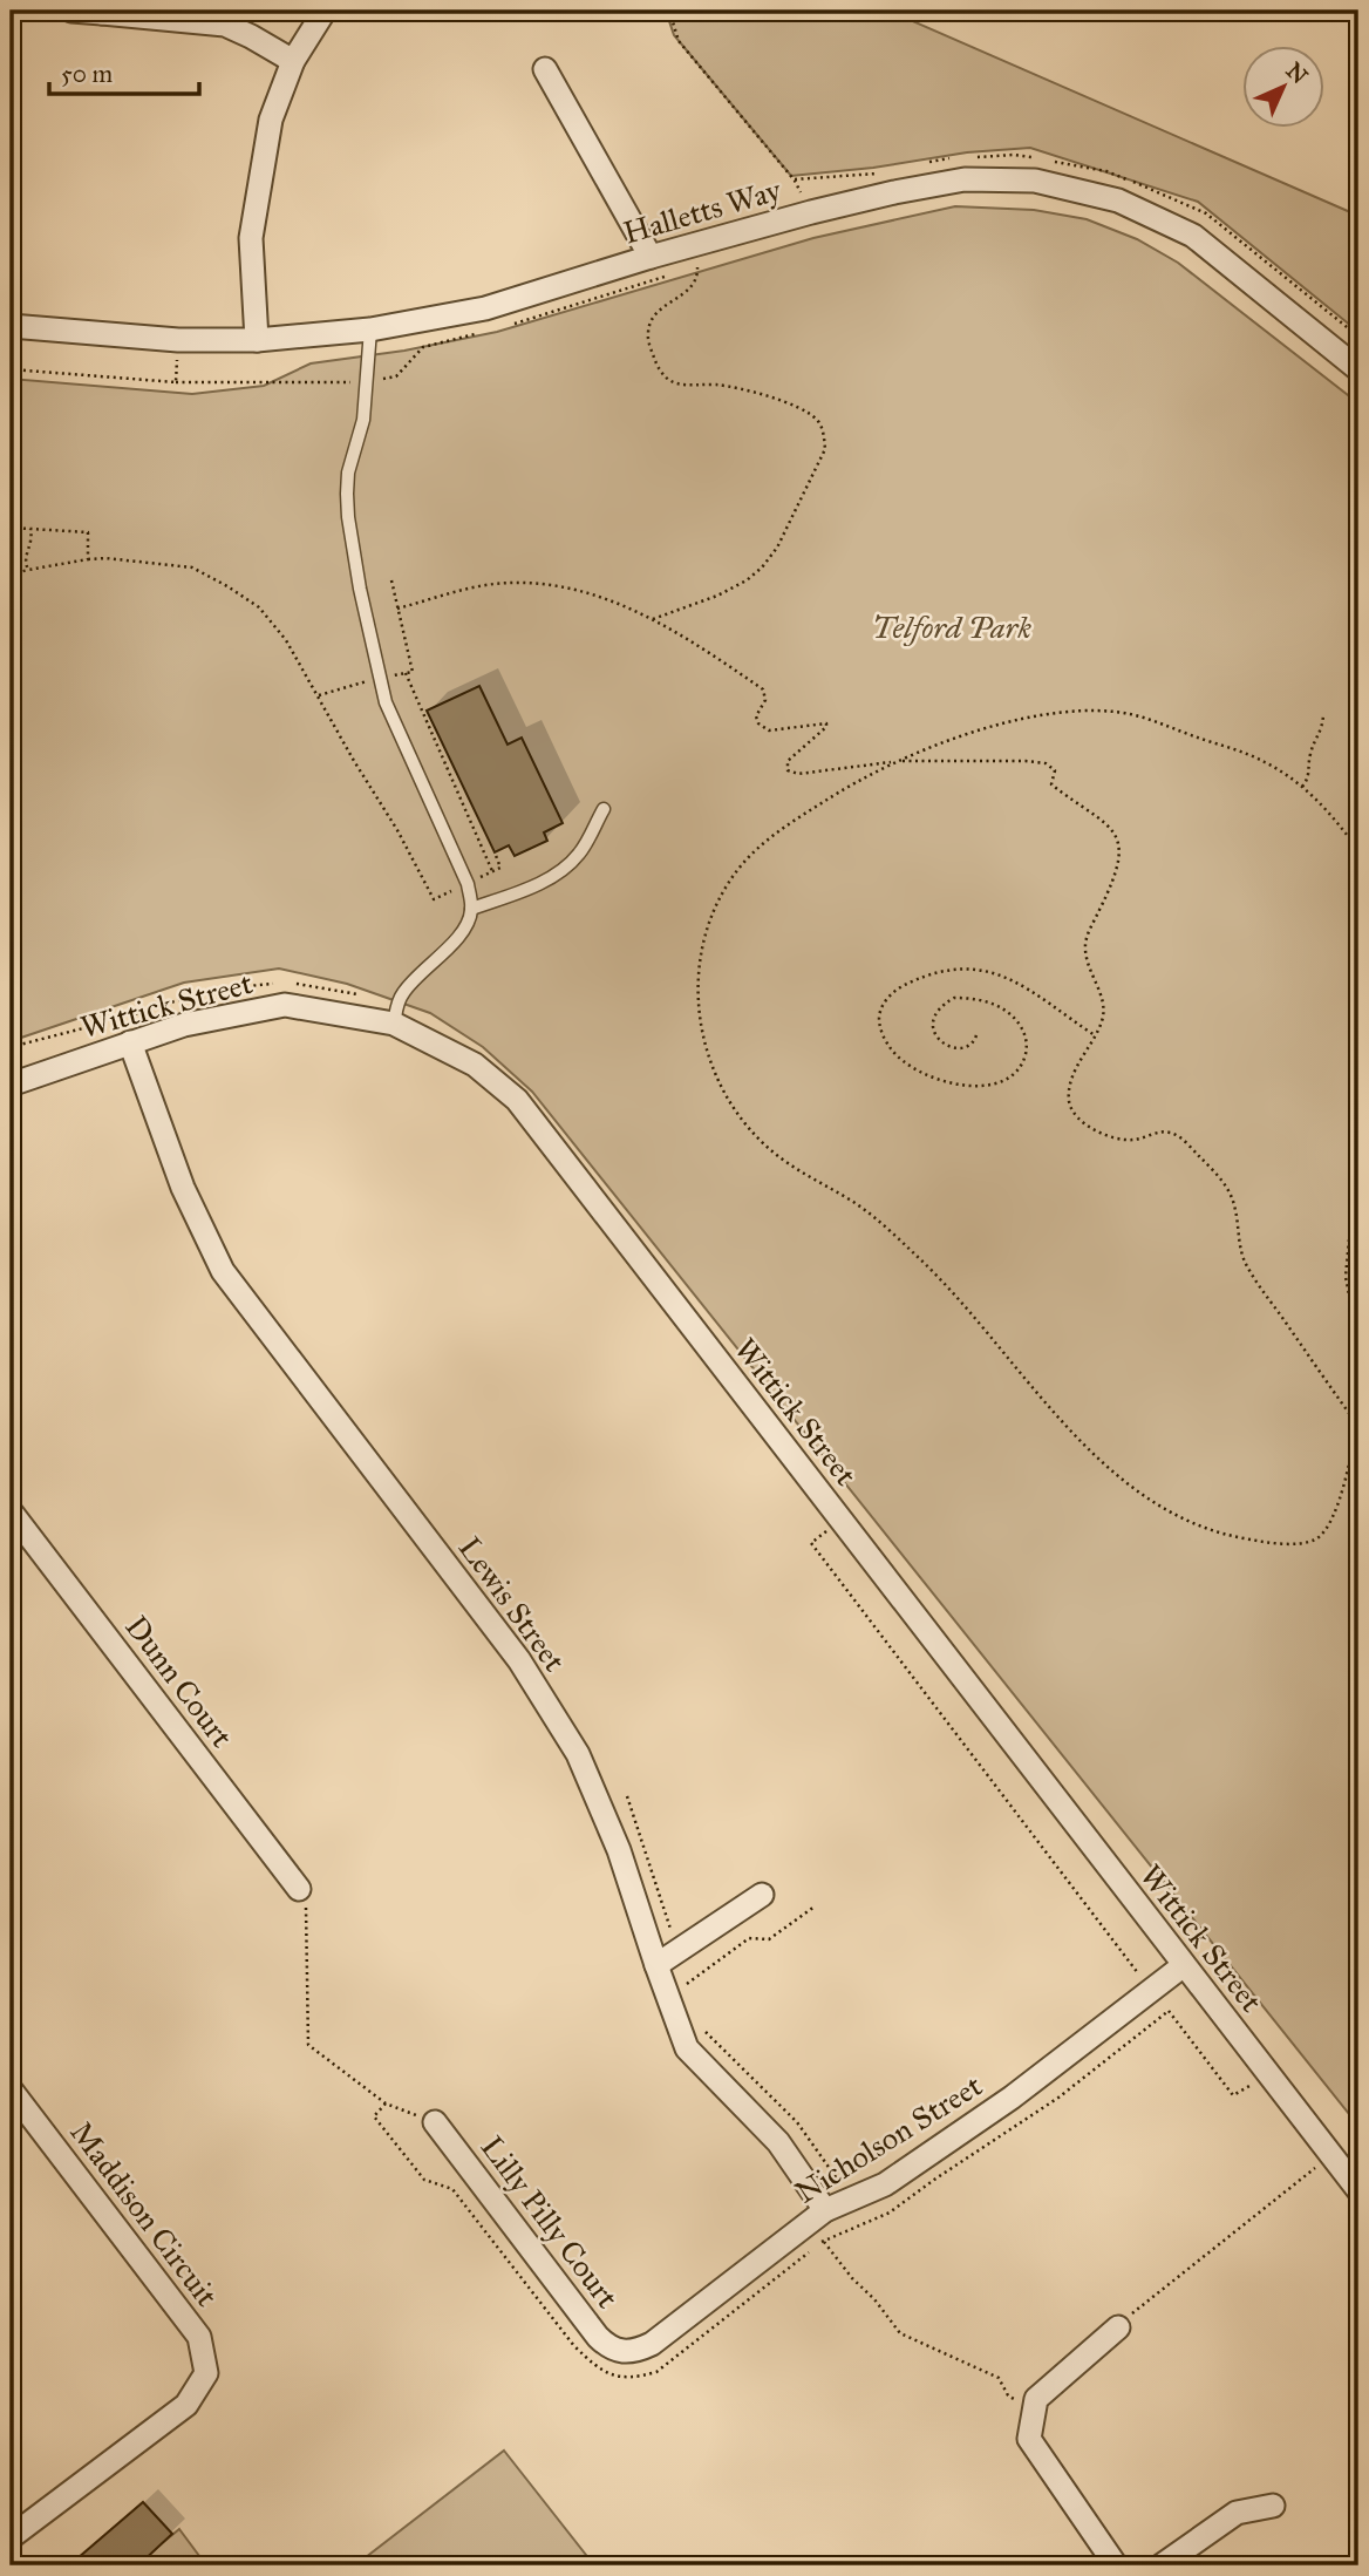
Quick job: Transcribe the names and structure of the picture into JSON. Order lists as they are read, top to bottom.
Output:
{
  "streets": {
    "street": [
      "Halletts Way",
      "Wittick Street",
      "Lewis Street",
      "Dunn Court",
      "Nicholson Street",
      "Maddison Circuit",
      "Lilly Pilly Court"
    ]
  },
  "crossings": [
    ["Wittick Street", "Lewis Street"],
    ["Wittick Street", "Nicholson Street"],
    ["Lewis Street", "Nicholson Street"],
    ["Nicholson Street", "Lilly Pilly Court"]
  ],
  "parks": ["Telford Park"],
  "scale_bar": "50 m",
  "north": "top right"
}
